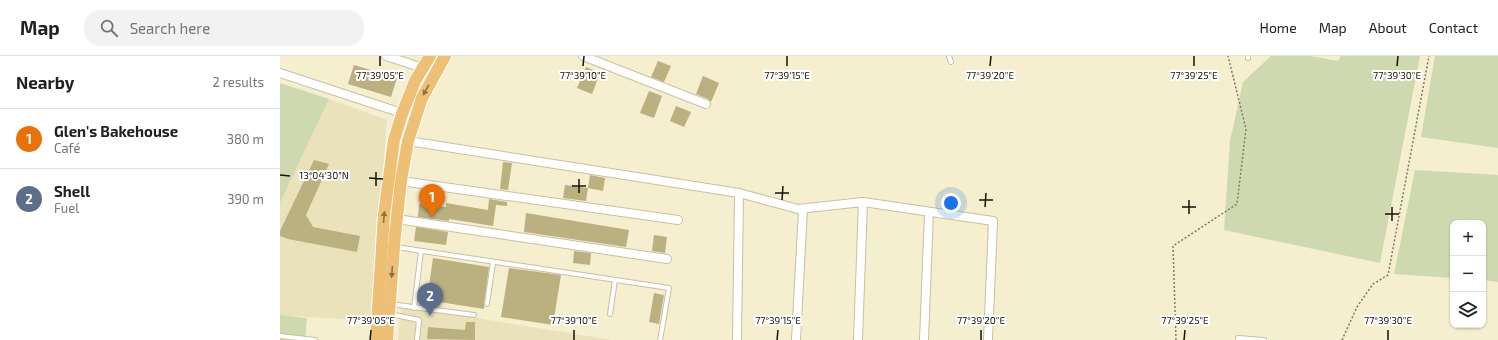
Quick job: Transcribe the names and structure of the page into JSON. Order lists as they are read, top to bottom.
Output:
{
  "page": {
    "header": "Map",
    "search": "Search here",
    "nav": [
      "Home",
      "Map",
      "About",
      "Contact"
    ],
    "heading": ["Nearby", "2 results"],
    "list": [
      {
        "mark": "1",
        "name": "Glen's Bakehouse",
        "note": "Café",
        "value": "380 m"
      },
      {
        "mark": "2",
        "name": "Shell",
        "note": "Fuel",
        "value": "390 m"
      }
    ],
    "pins": ["1", "2"],
    "map_buttons": ["+", "−"]
  },
  "coordinates": [
    "77°39'05\"E",
    "77°39'10\"E",
    "77°39'15\"E",
    "77°39'20\"E",
    "77°39'25\"E",
    "77°39'30\"E",
    "13°04'30\"N"
  ]
}
